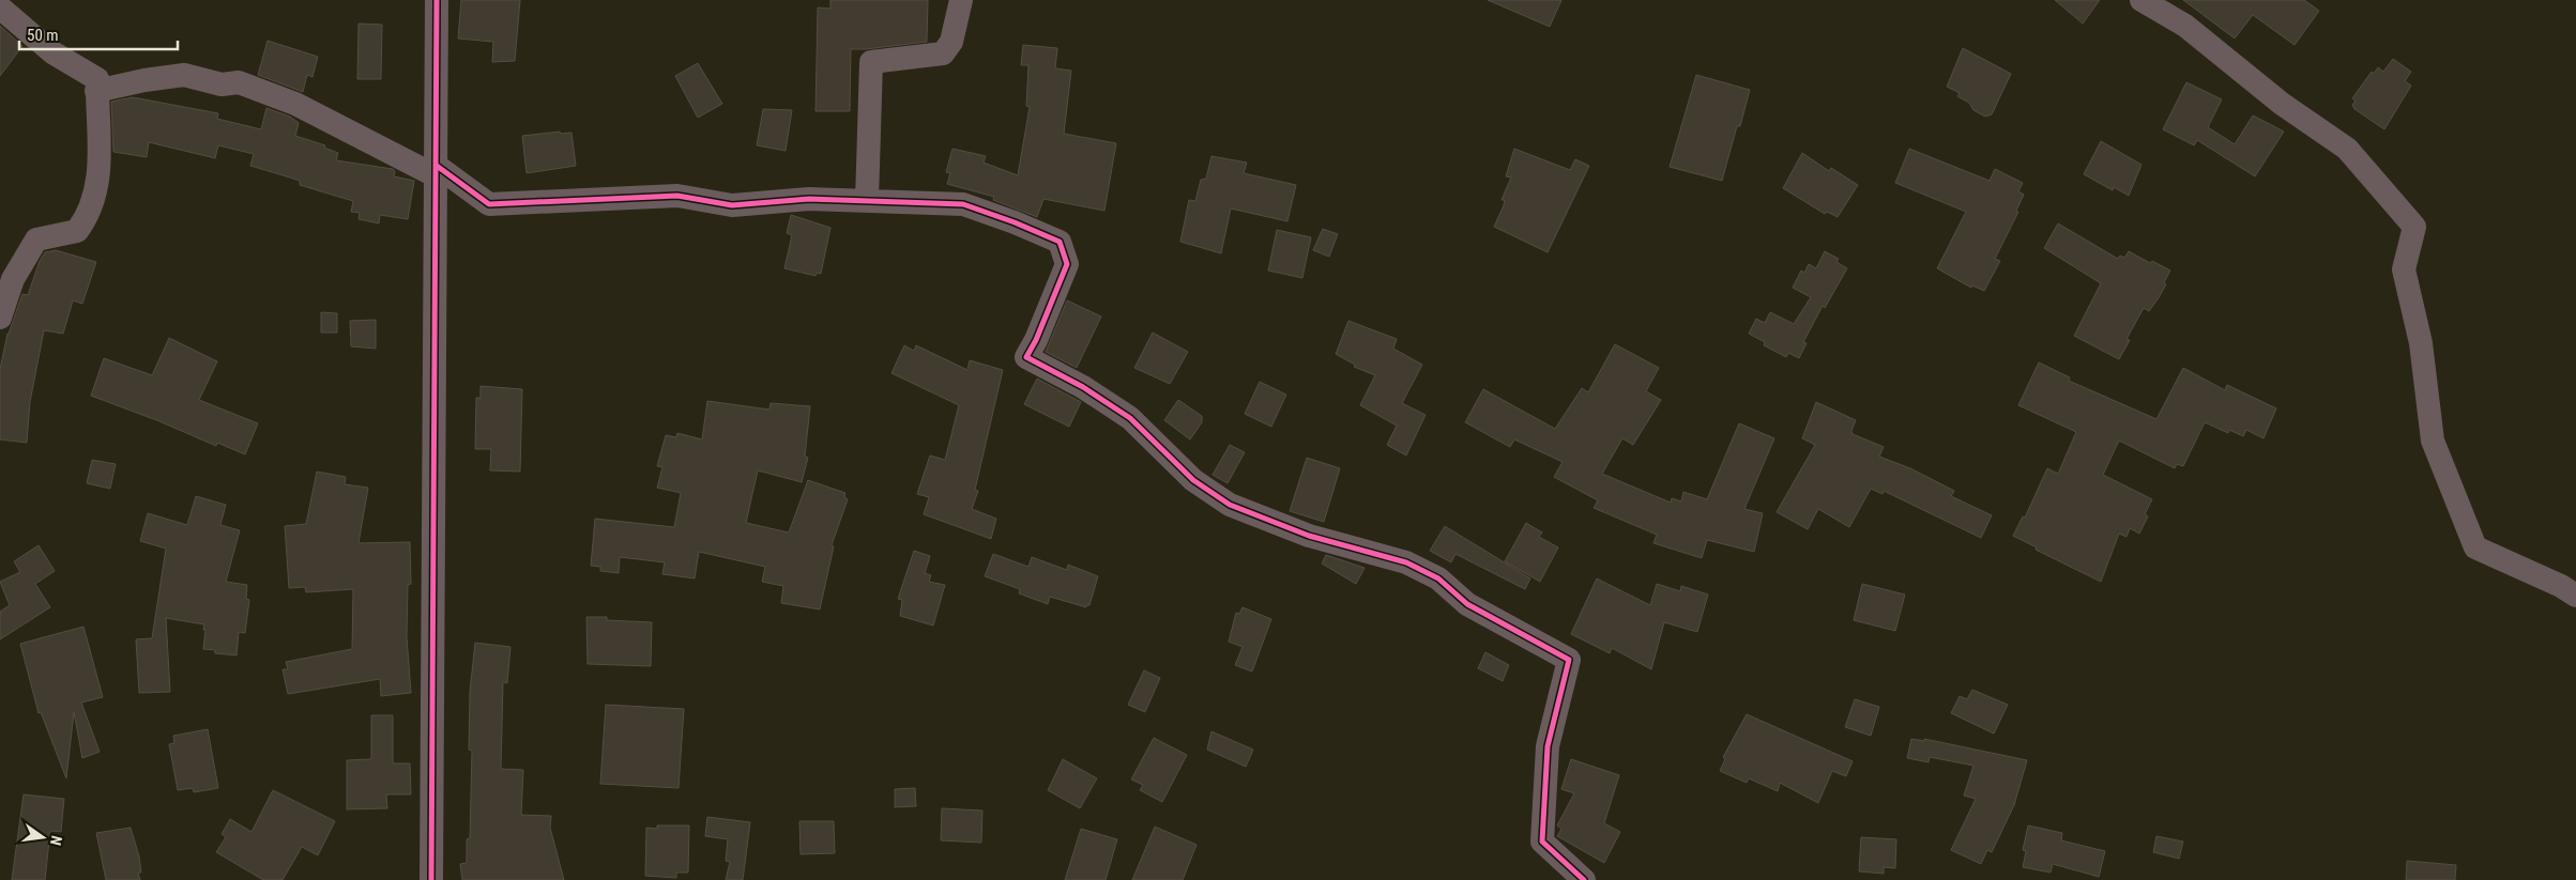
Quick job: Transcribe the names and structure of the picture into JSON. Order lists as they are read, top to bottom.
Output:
{
  "scale_bar": "50 m",
  "north": "right"
}
